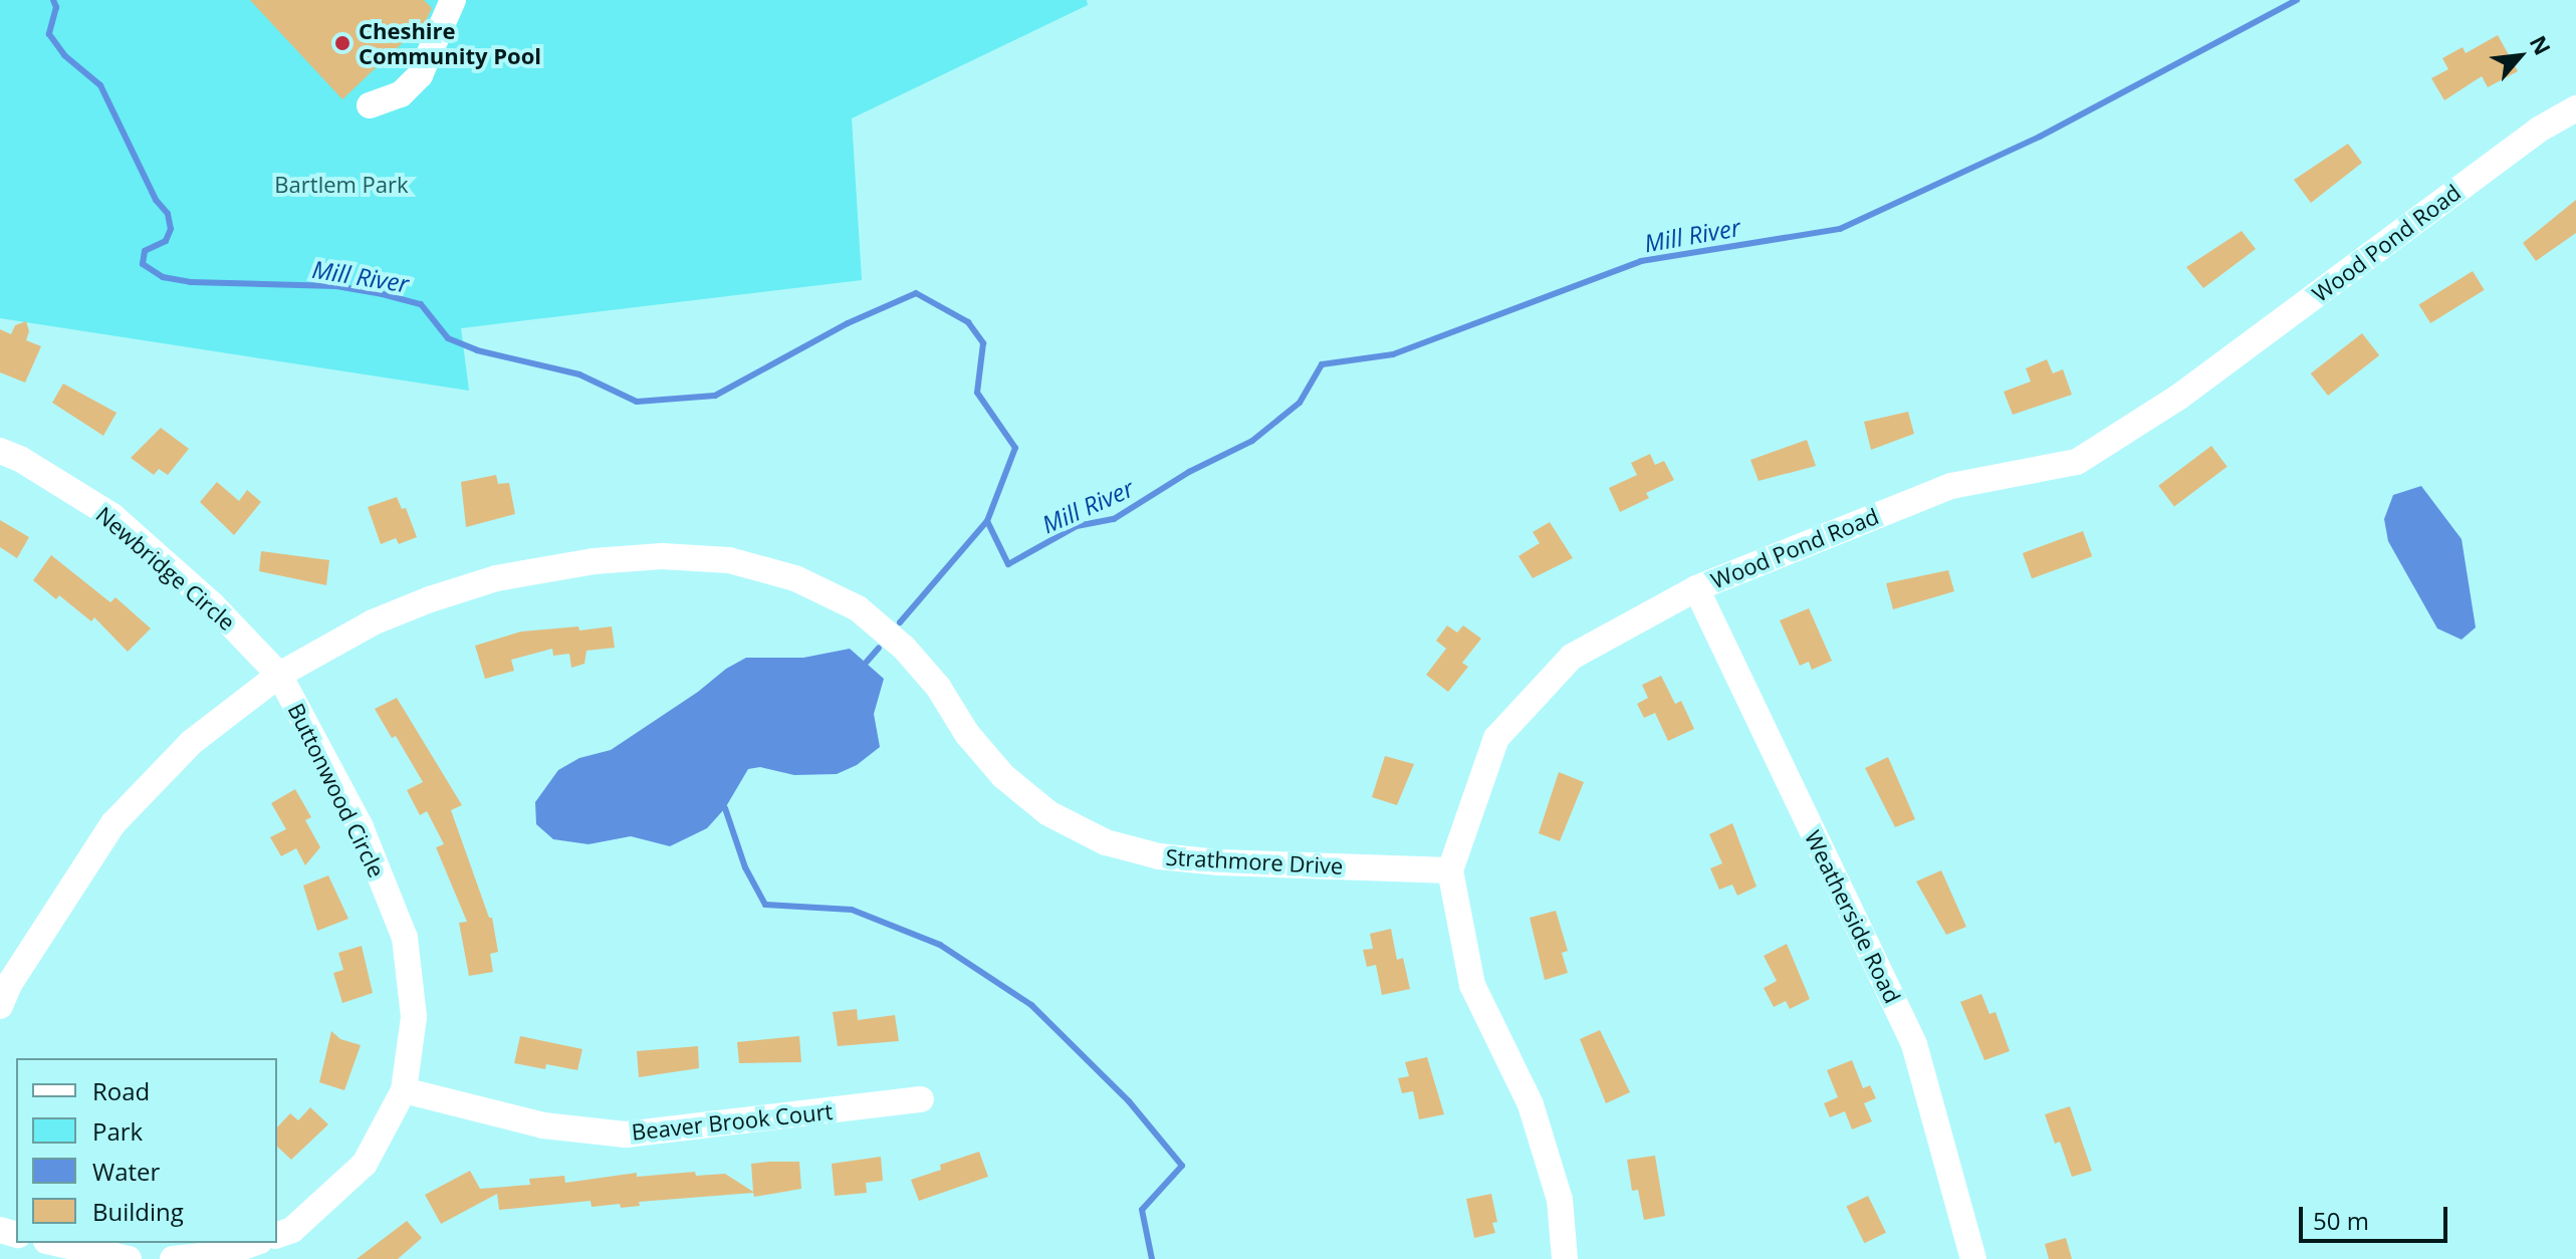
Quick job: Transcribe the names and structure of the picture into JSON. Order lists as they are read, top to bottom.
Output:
{
  "streets": {
    "street": [
      "Wood Pond Road",
      "Newbridge Circle",
      "Buttonwood Circle",
      "Strathmore Drive",
      "Weatherside Road",
      "Beaver Brook Court"
    ]
  },
  "crossings": [
    ["Wood Pond Road", "Strathmore Drive"],
    ["Wood Pond Road", "Weatherside Road"],
    ["Newbridge Circle", "Buttonwood Circle"],
    ["Newbridge Circle", "Strathmore Drive"],
    ["Buttonwood Circle", "Strathmore Drive"],
    ["Buttonwood Circle", "Beaver Brook Court"]
  ],
  "water": ["Mill River"],
  "parks": ["Bartlem Park"],
  "places": ["Cheshire Community Pool"],
  "legend": [
    "Road",
    "Park",
    "Water",
    "Building"
  ],
  "scale_bar": "50 m",
  "north": "top right"
}
